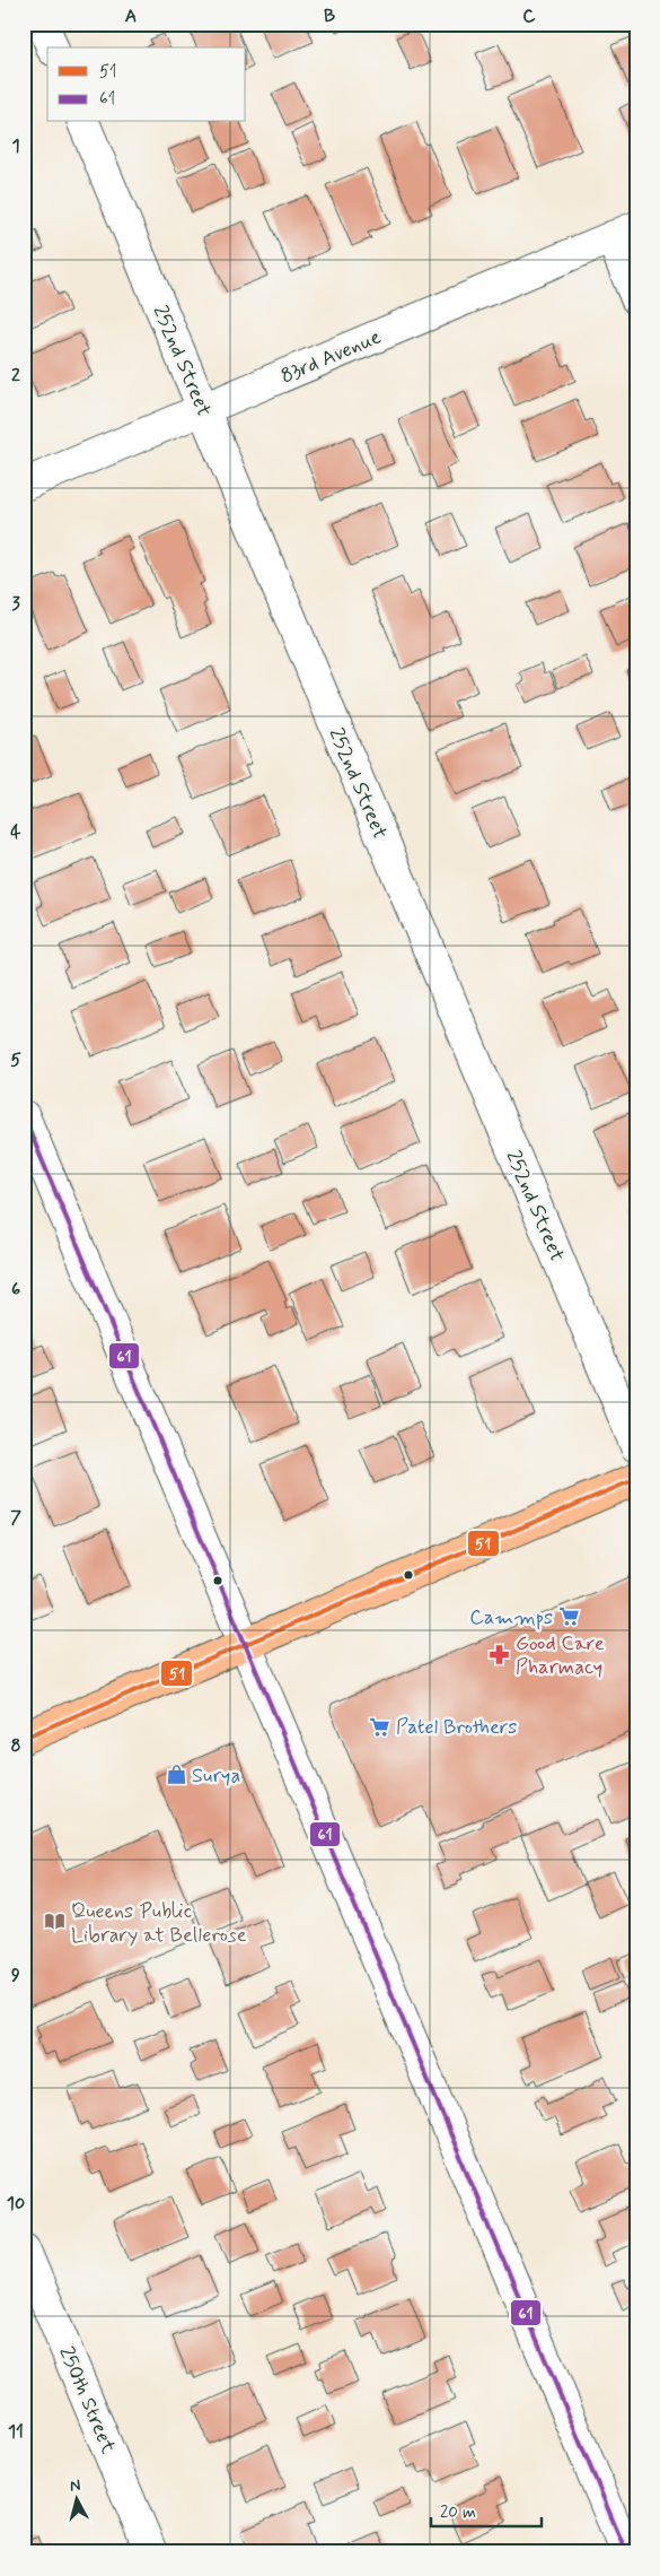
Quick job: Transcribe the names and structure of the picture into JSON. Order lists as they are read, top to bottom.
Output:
{
  "streets": {
    "street": ["83rd Avenue", "252nd Street", "250th Street"]
  },
  "crossings": [
    ["83rd Avenue", "252nd Street"]
  ],
  "places": {
    "supermarket": ["Cammps", "Patel Brothers"],
    "pharmacy": ["Good Care Pharmacy"],
    "shop": ["Surya"],
    "library": ["Queens Public Library at Bellerose"]
  },
  "lines": ["transit line 61", "transit line 51"],
  "legend": ["51", "61"],
  "scale_bar": "20 m",
  "north": "top",
  "grid": {
    "columns": ["A", "B", "C"],
    "rows": [
      "1",
      "2",
      "3",
      "4",
      "5",
      "6",
      "7",
      "8",
      "9",
      "10",
      "11"
    ]
  }
}
